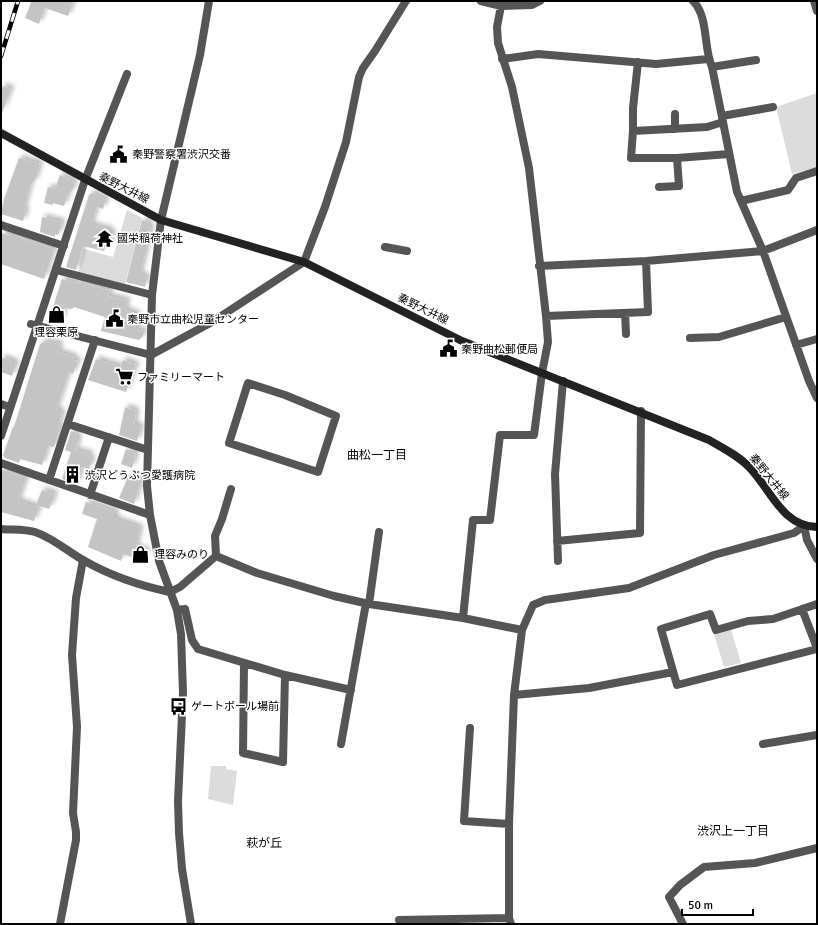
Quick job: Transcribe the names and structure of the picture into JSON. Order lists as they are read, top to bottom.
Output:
{
  "streets": {
    "main road": ["秦野大井線"]
  },
  "districts": ["曲松一丁目", "渋沢上一丁目", "萩が丘"],
  "places": {
    "public building": ["秦野警察署渋沢交番", "秦野市立曲松児童センター", "秦野曲松郵便局"],
    "temple": ["國栄稲荷神社"],
    "shop": ["理容栗原", "理容みのり"],
    "supermarket": ["ファミリーマート"],
    "building": ["渋沢どうぶつ愛護病院"],
    "bus stop": ["ゲートボール場前"]
  },
  "scale_bar": "50 m"
}
